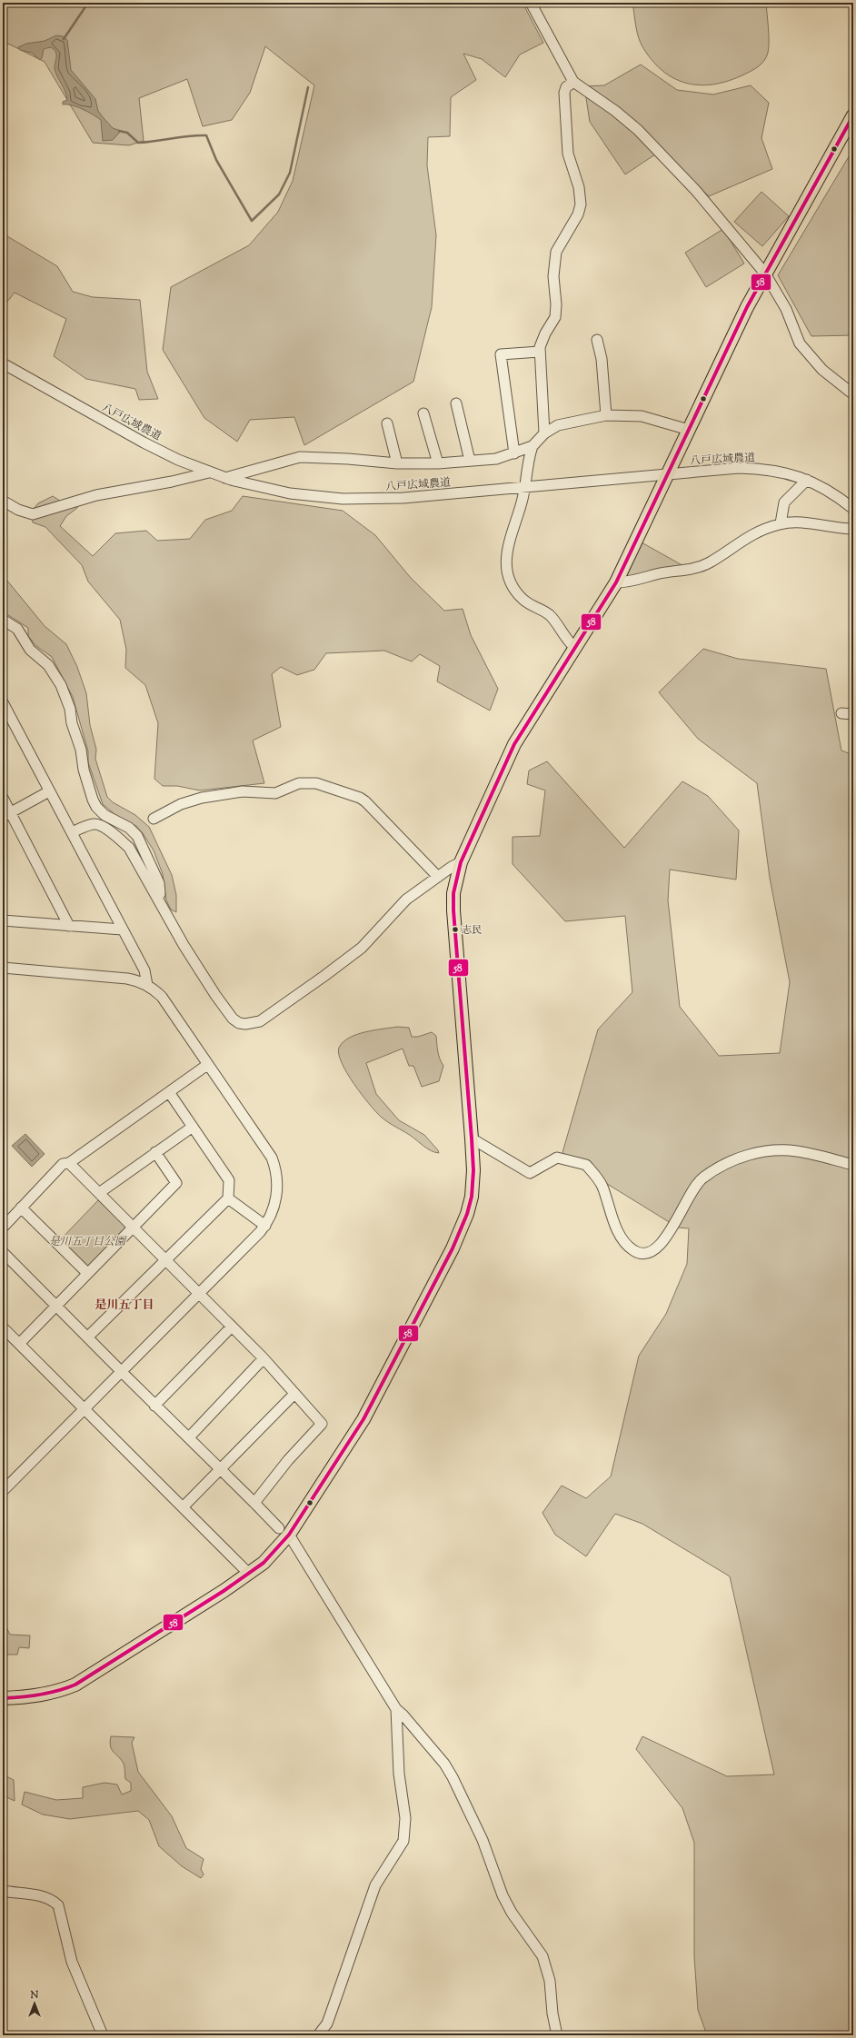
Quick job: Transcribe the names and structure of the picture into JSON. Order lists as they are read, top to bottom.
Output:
{
  "streets": {
    "street": ["八戸広域農道"]
  },
  "districts": ["是川五丁目"],
  "parks": ["是川五丁目公園"],
  "places": ["志民"],
  "lines": ["transit line 58"],
  "north": "top"
}
